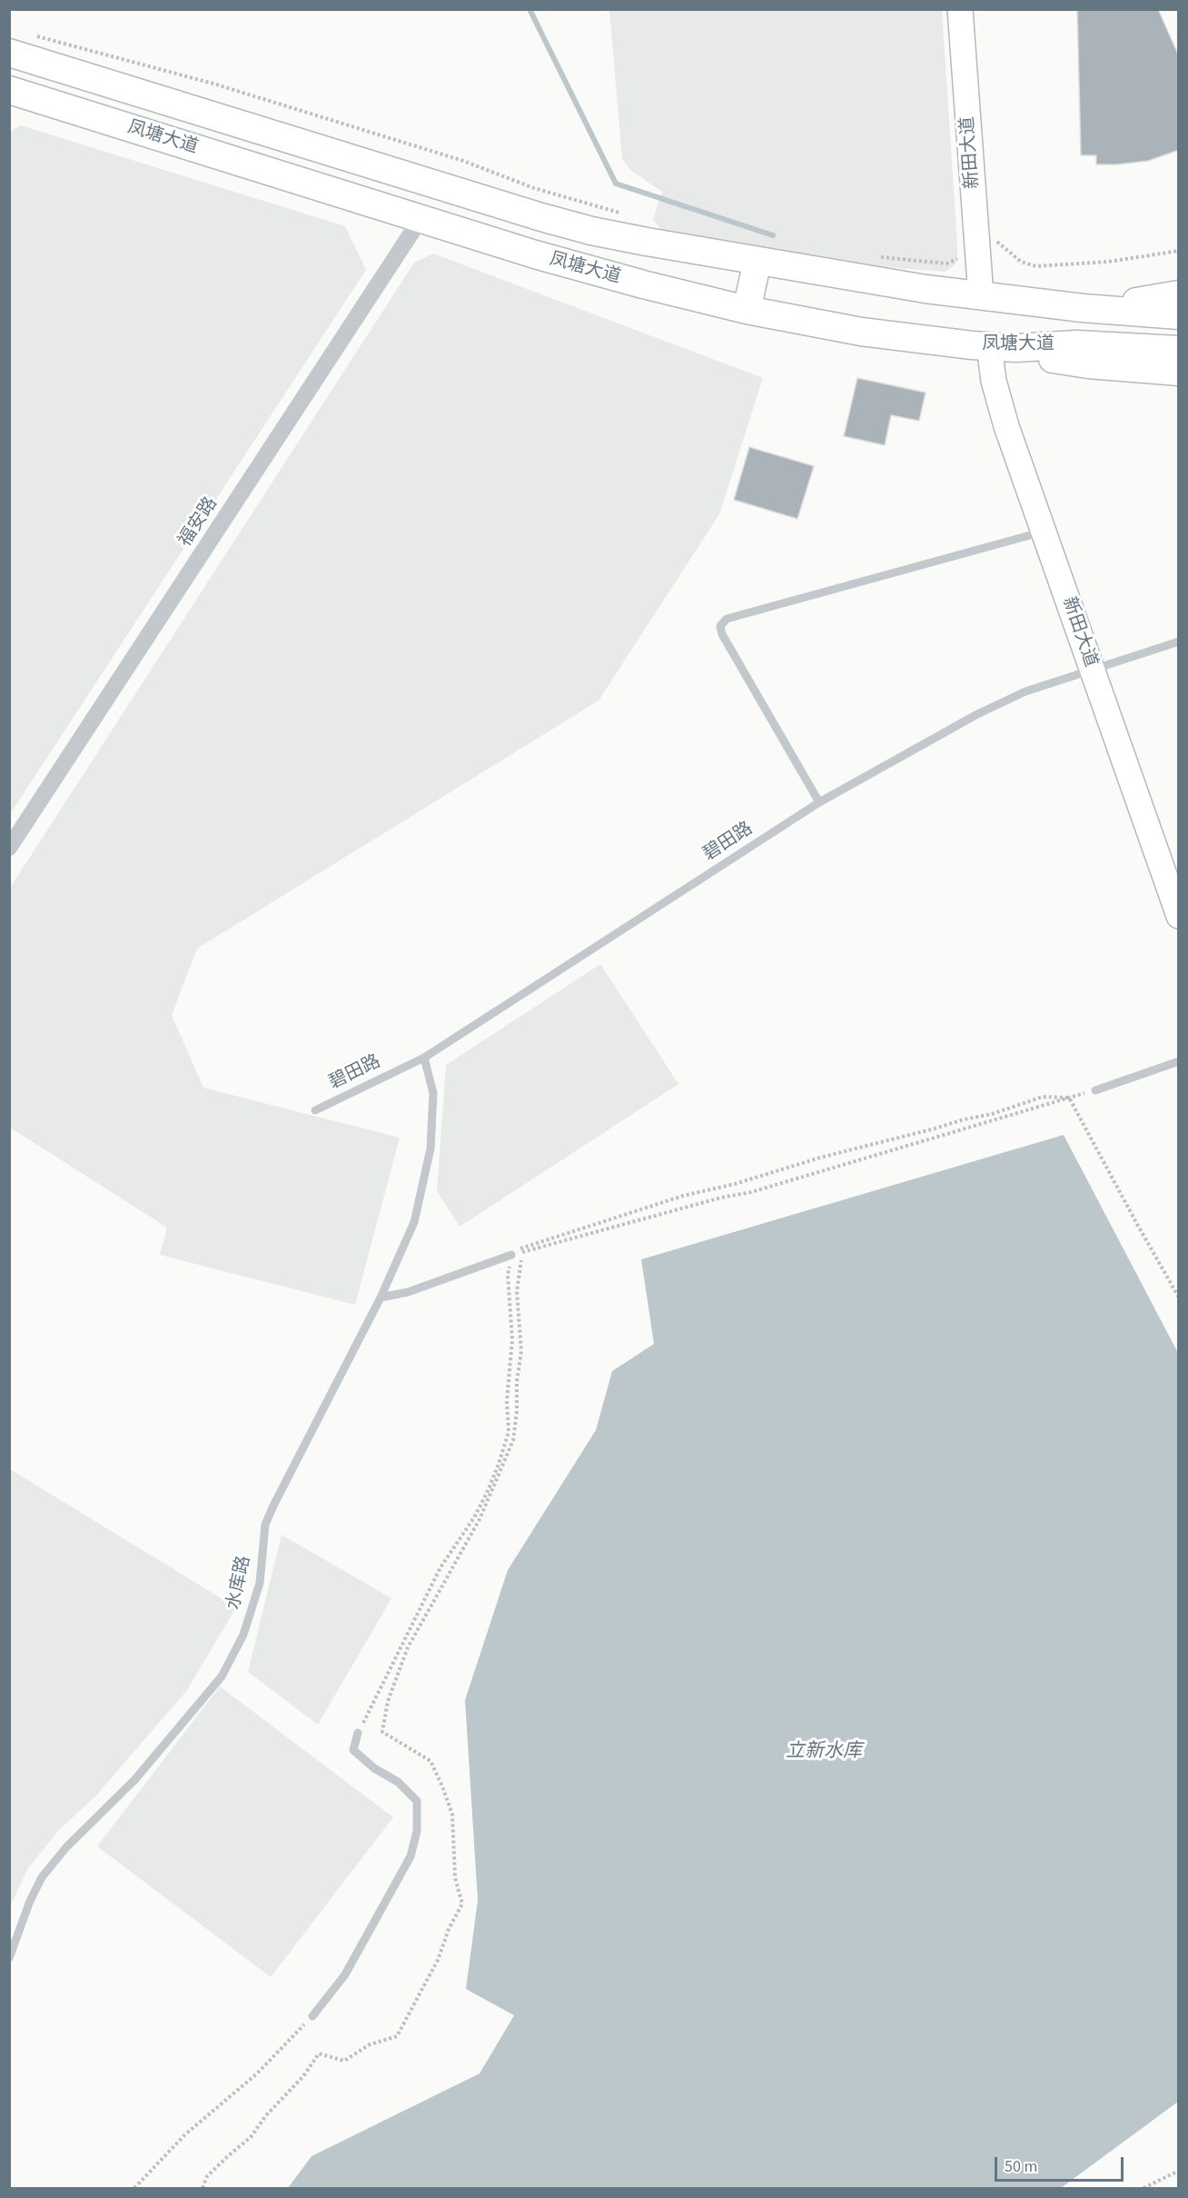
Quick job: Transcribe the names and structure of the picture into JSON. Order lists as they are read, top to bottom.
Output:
{
  "streets": {
    "main road": ["凤塘大道"],
    "street": ["新田大道", "福安路"],
    "lane": ["碧田路", "水库路"]
  },
  "crossings": [
    ["凤塘大道", "新田大道"],
    ["凤塘大道", "福安路"],
    ["新田大道", "碧田路"],
    ["碧田路", "水库路"]
  ],
  "water": ["立新水库"],
  "scale_bar": "50 m"
}
